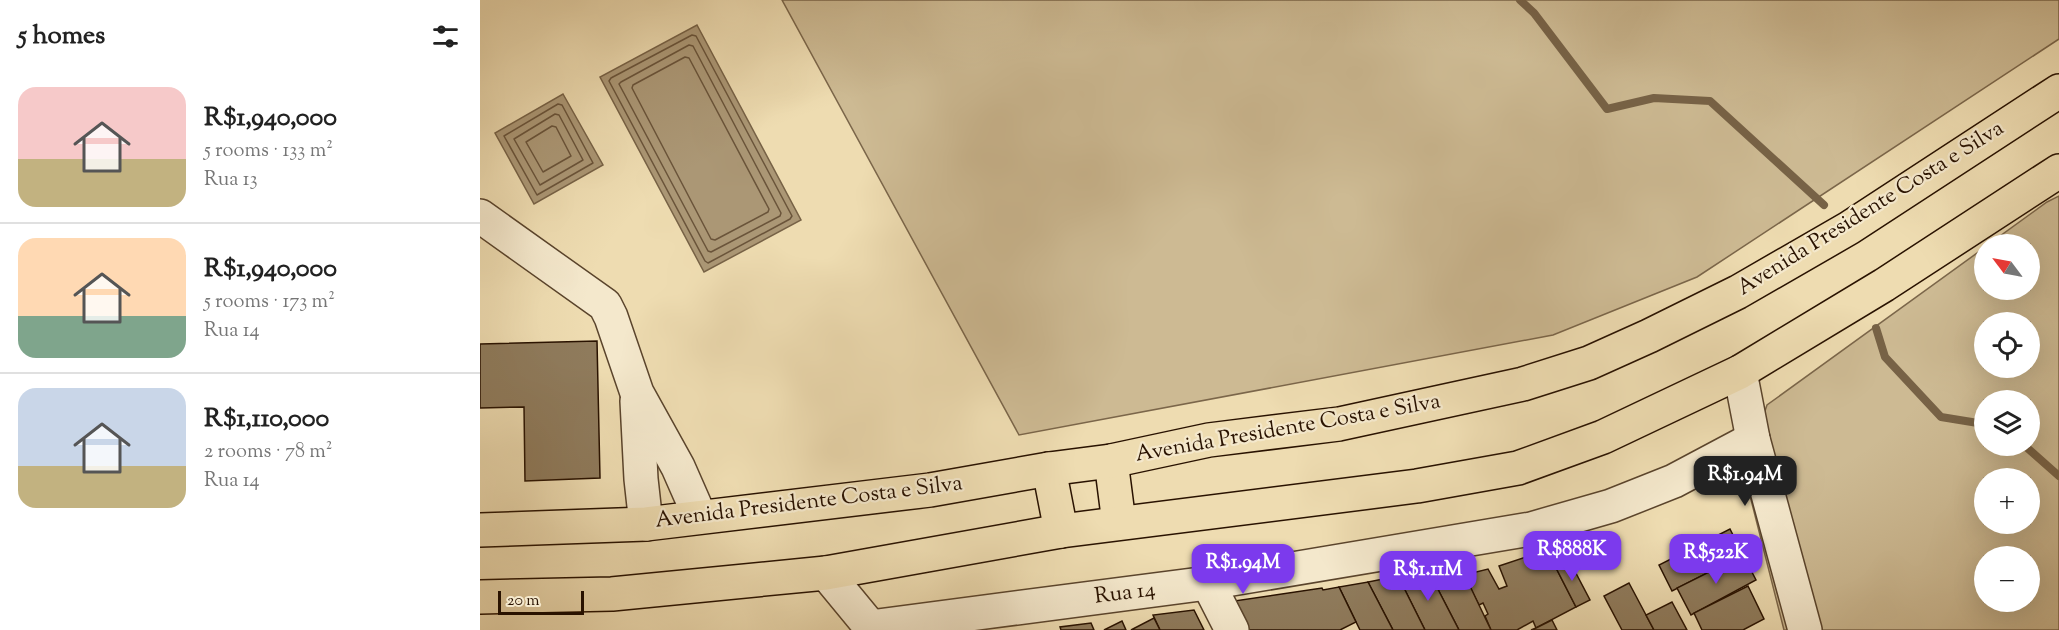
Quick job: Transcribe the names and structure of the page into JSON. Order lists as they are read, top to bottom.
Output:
{
  "streets": {
    "main road": ["Avenida Presidente Costa e Silva"],
    "street": ["Rua 14"]
  },
  "scale_bar": "20 m",
  "north": "top left",
  "page": {
    "heading": "5 homes",
    "list": [
      {
        "name": "R$1,940,000",
        "note": "5 rooms · 133 m² · Rua 13"
      },
      {
        "name": "R$1,940,000",
        "note": "5 rooms · 173 m² · Rua 14"
      },
      {
        "name": "R$1,110,000",
        "note": "2 rooms · 78 m² · Rua 14"
      }
    ],
    "map_buttons": ["+", "−"],
    "price": [
      "R$1.94M",
      "R$888K",
      "R$522K",
      "R$1.94M",
      "R$1.11M"
    ],
    "scale": "20 m"
  }
}
